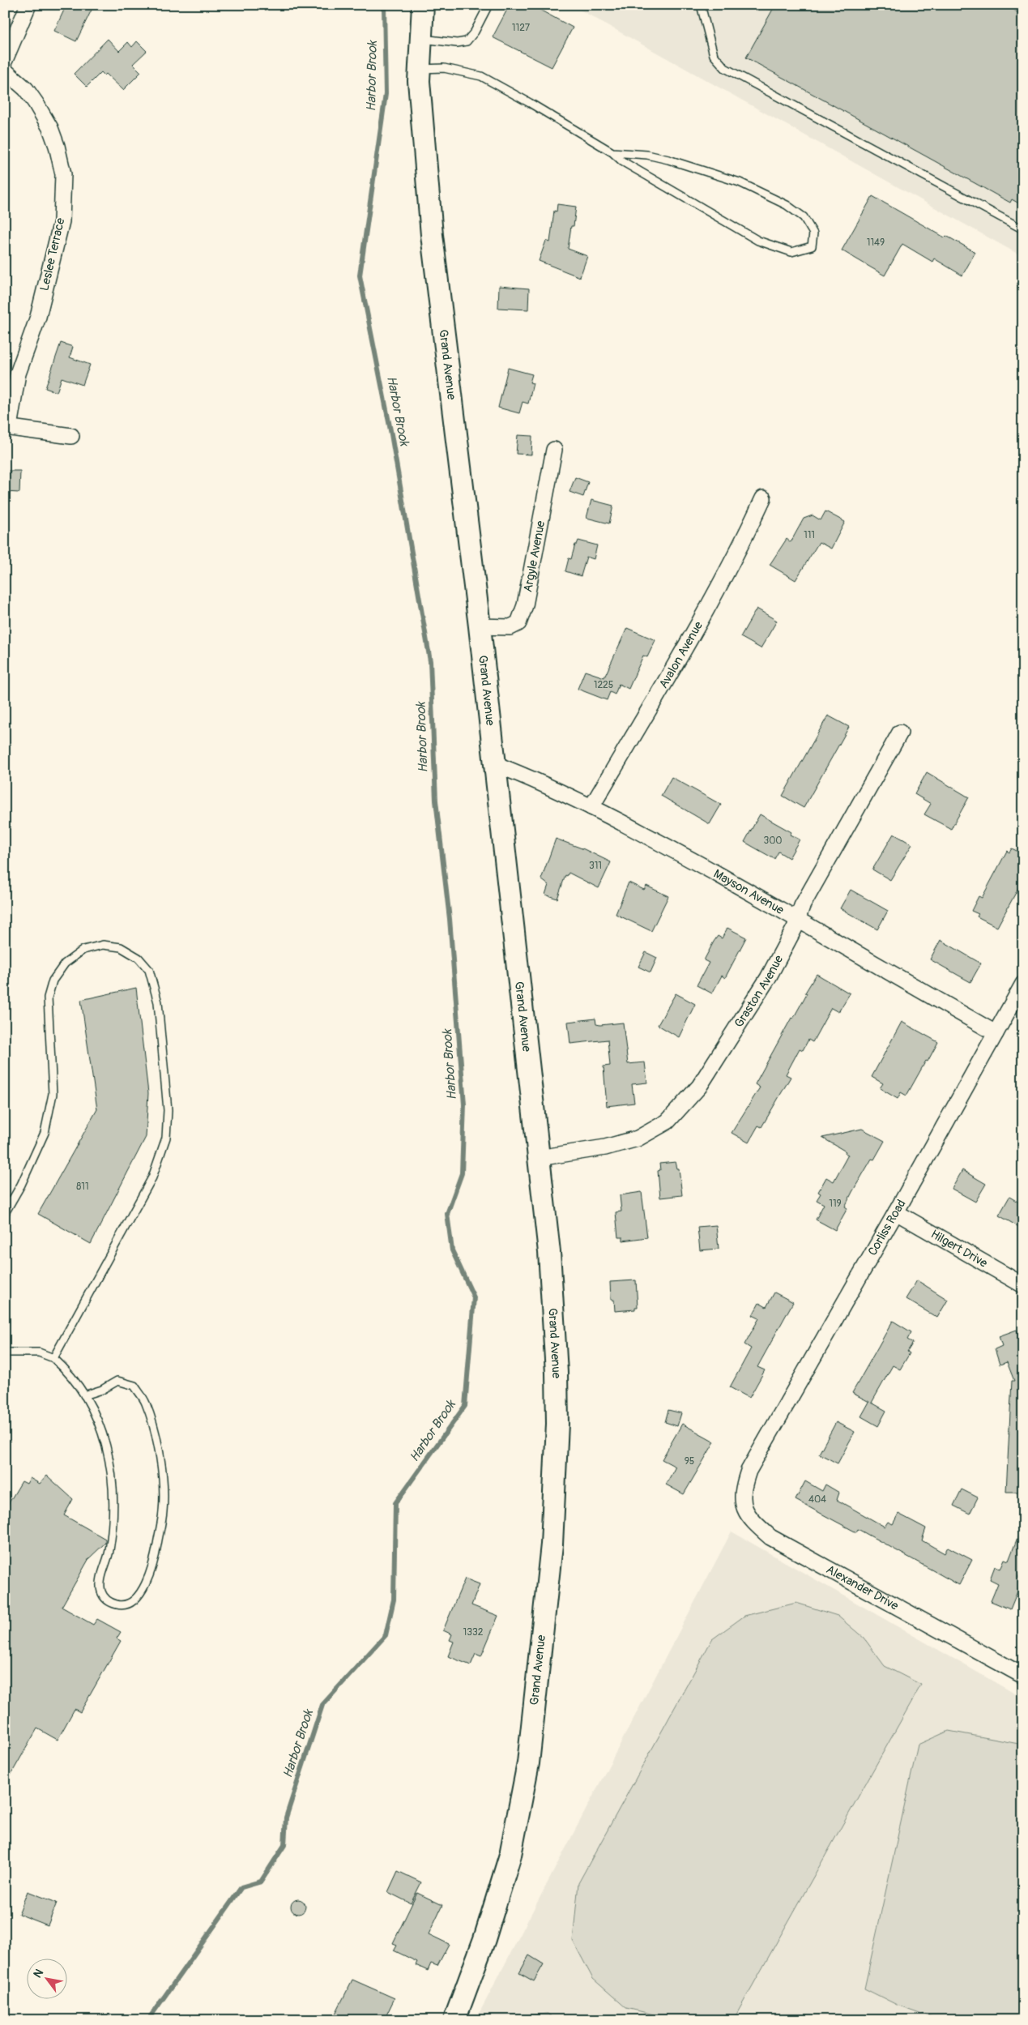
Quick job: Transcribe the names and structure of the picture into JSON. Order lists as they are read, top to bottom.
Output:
{
  "streets": {
    "street": [
      "Leslee Terrace",
      "Grand Avenue",
      "Argyle Avenue",
      "Avalon Avenue",
      "Mayson Avenue",
      "Graston Avenue",
      "Corliss Road",
      "Hilgert Drive",
      "Alexander Drive"
    ]
  },
  "crossings": [
    ["Grand Avenue", "Argyle Avenue"],
    ["Grand Avenue", "Mayson Avenue"],
    ["Grand Avenue", "Graston Avenue"],
    ["Avalon Avenue", "Mayson Avenue"],
    ["Mayson Avenue", "Graston Avenue"],
    ["Mayson Avenue", "Corliss Road"],
    ["Corliss Road", "Hilgert Drive"],
    ["Corliss Road", "Alexander Drive"]
  ],
  "water": ["Harbor Brook"],
  "house_numbers": [
    "1127",
    "1149",
    "111",
    "1225",
    "300",
    "311",
    "811",
    "119",
    "95",
    "404",
    "1332"
  ],
  "north": "top left"
}
